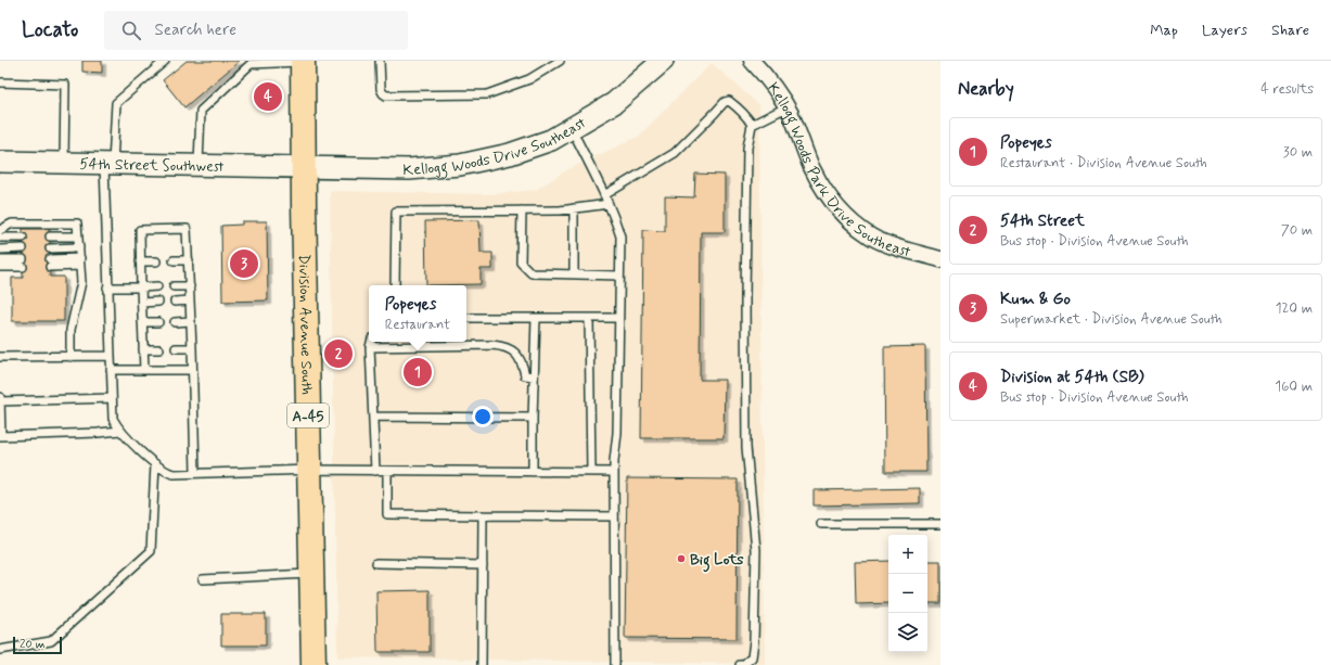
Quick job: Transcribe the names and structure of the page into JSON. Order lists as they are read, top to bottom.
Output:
{
  "streets": {
    "main road": [
      "Kellogg Woods Drive Southeast",
      "54th Street Southwest",
      "Division Avenue South",
      "A-45"
    ],
    "street": ["Kellogg Woods Park Drive Southeast"]
  },
  "crossings": [
    ["Kellogg Woods Drive Southeast", "54th Street Southwest"],
    ["Kellogg Woods Drive Southeast", "Division Avenue South"],
    ["54th Street Southwest", "Division Avenue South"]
  ],
  "places": ["Big Lots"],
  "scale_bar": "20 m",
  "page": {
    "header": "Locato",
    "search": "Search here",
    "nav": ["Map", "Layers", "Share"],
    "heading": ["Nearby", "4 results"],
    "pins": [
      "4",
      "3",
      "2",
      "1"
    ],
    "list": [
      {
        "mark": "1",
        "name": "Popeyes",
        "note": "Restaurant · Division Avenue South",
        "value": "30 m"
      },
      {
        "mark": "2",
        "name": "54th Street",
        "note": "Bus stop · Division Avenue South",
        "value": "70 m"
      },
      {
        "mark": "3",
        "name": "Kum & Go",
        "note": "Supermarket · Division Avenue South",
        "value": "120 m"
      },
      {
        "mark": "4",
        "name": "Division at 54th (SB)",
        "note": "Bus stop · Division Avenue South",
        "value": "160 m"
      }
    ],
    "popup": ["Popeyes", "Restaurant"],
    "map_buttons": ["+", "−"],
    "scale": "20 m"
  }
}
